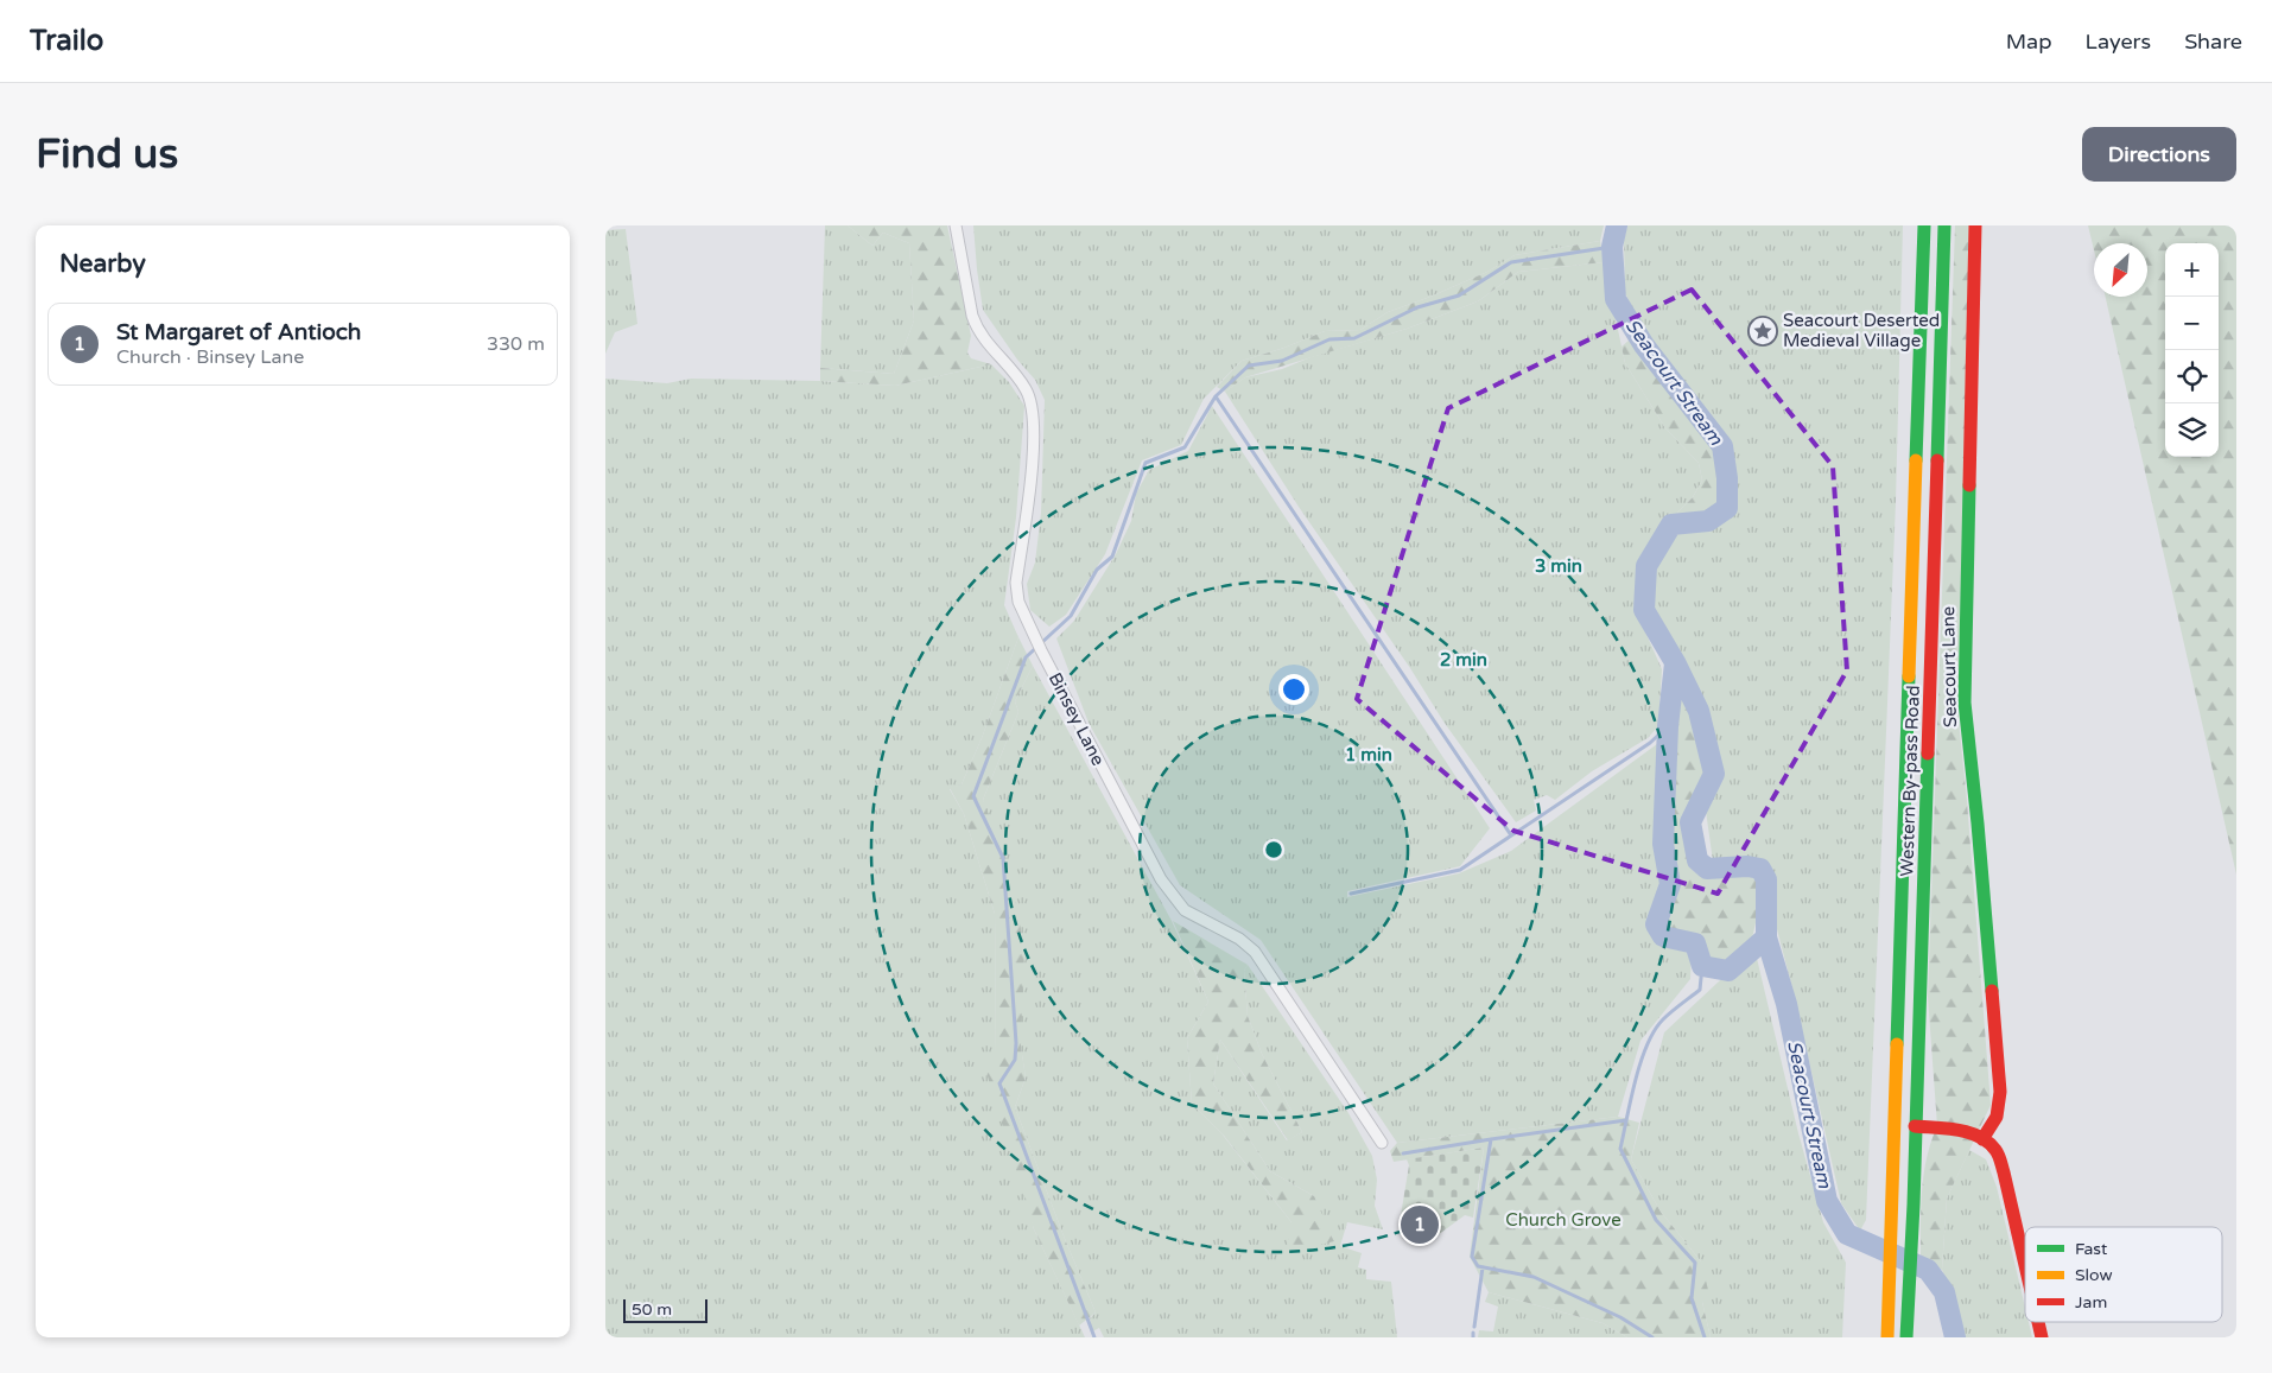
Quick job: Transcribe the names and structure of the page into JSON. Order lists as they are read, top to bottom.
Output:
{
  "streets": {
    "main road": ["Seacourt Lane", "Western By-pass Road"],
    "street": ["Binsey Lane"]
  },
  "water": ["Seacourt Stream"],
  "parks": ["Church Grove"],
  "places": {
    "place": ["Seacourt Deserted Medieval Village"]
  },
  "legend": ["Fast", "Slow", "Jam"],
  "scale_bar": "50 m",
  "north": "bottom left",
  "page": {
    "header": "Trailo",
    "nav": ["Map", "Layers", "Share"],
    "buttons": "Directions",
    "title": "Find us",
    "heading": "Nearby",
    "map_buttons": ["+", "−"],
    "list": [
      {
        "mark": "1",
        "name": "St Margaret of Antioch",
        "note": "Church · Binsey Lane",
        "value": "330 m"
      }
    ],
    "pins": "1",
    "scale": "50 m"
  },
  "rings": ["3 min", "2 min", "1 min"]
}
